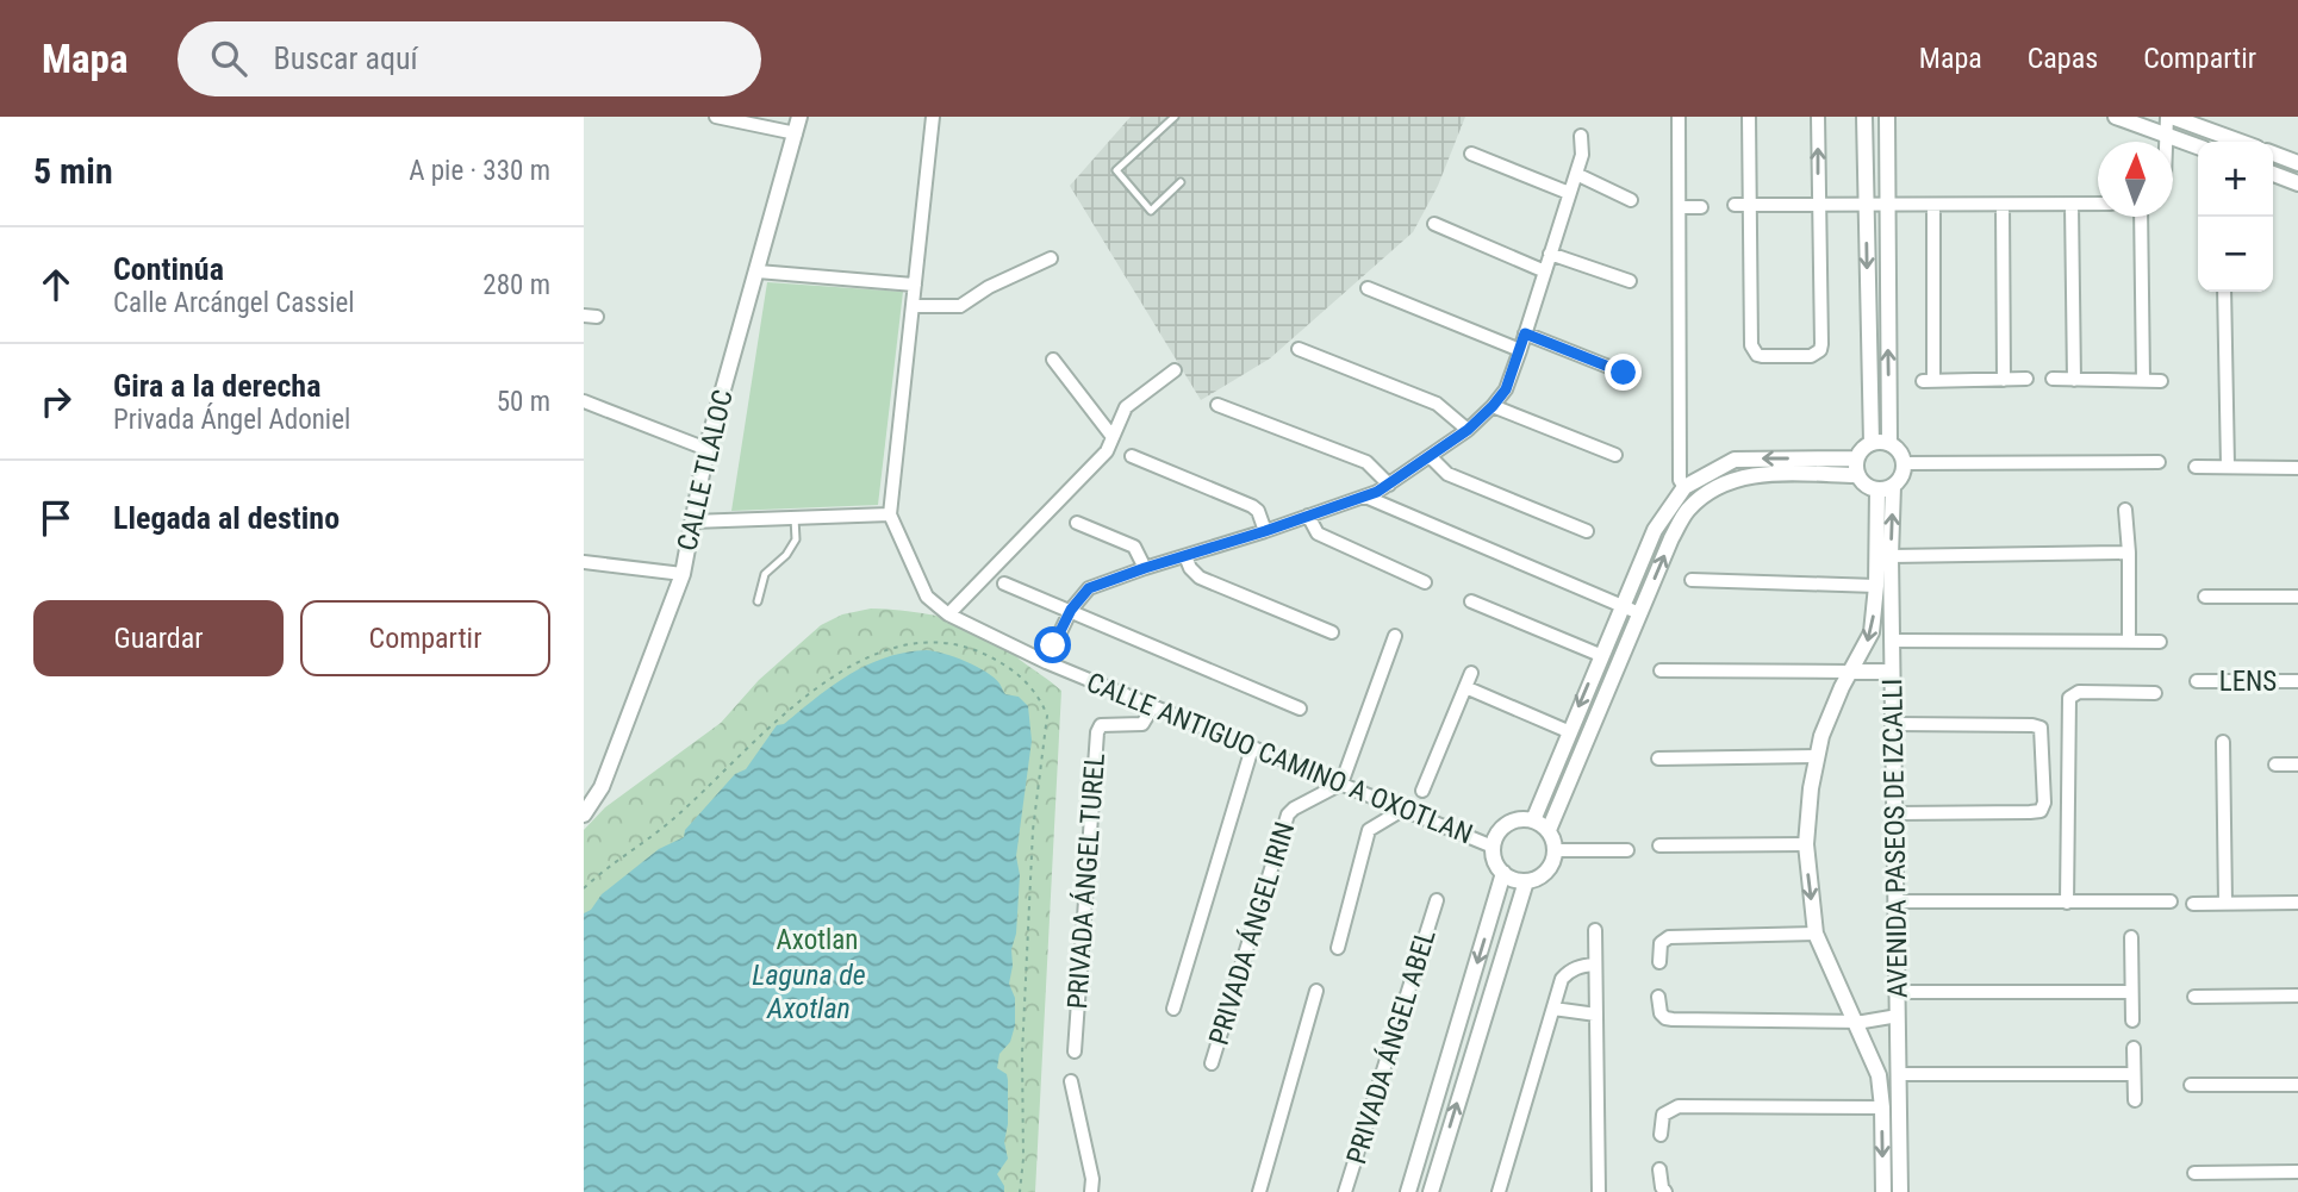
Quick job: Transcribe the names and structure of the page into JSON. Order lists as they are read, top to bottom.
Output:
{
  "streets": {
    "street": [
      "CALLE TLALOC",
      "LENS",
      "CALLE ANTIGUO CAMINO A OXOTLAN",
      "AVENIDA PASEOS DE IZCALLI",
      "PRIVADA ÁNGEL TUREL",
      "PRIVADA ÁNGEL IRIN",
      "PRIVADA ÁNGEL ABEL"
    ]
  },
  "crossings": [
    ["CALLE ANTIGUO CAMINO A OXOTLAN", "PRIVADA ÁNGEL TUREL"],
    ["CALLE ANTIGUO CAMINO A OXOTLAN", "PRIVADA ÁNGEL IRIN"]
  ],
  "water": ["Laguna de Axotlan"],
  "parks": ["Axotlan"],
  "north": "top",
  "page": {
    "header": "Mapa",
    "search": "Buscar aquí",
    "nav": ["Mapa", "Capas", "Compartir"],
    "heading": ["5 min", "A pie · 330 m"],
    "map_buttons": ["+", "−"],
    "list": [
      ["Continúa", "Calle Arcángel Cassiel", "280 m"],
      ["Gira a la derecha", "Privada Ángel Adoniel", "50 m"],
      "Llegada al destino"
    ],
    "buttons": ["Guardar", "Compartir"]
  }
}
